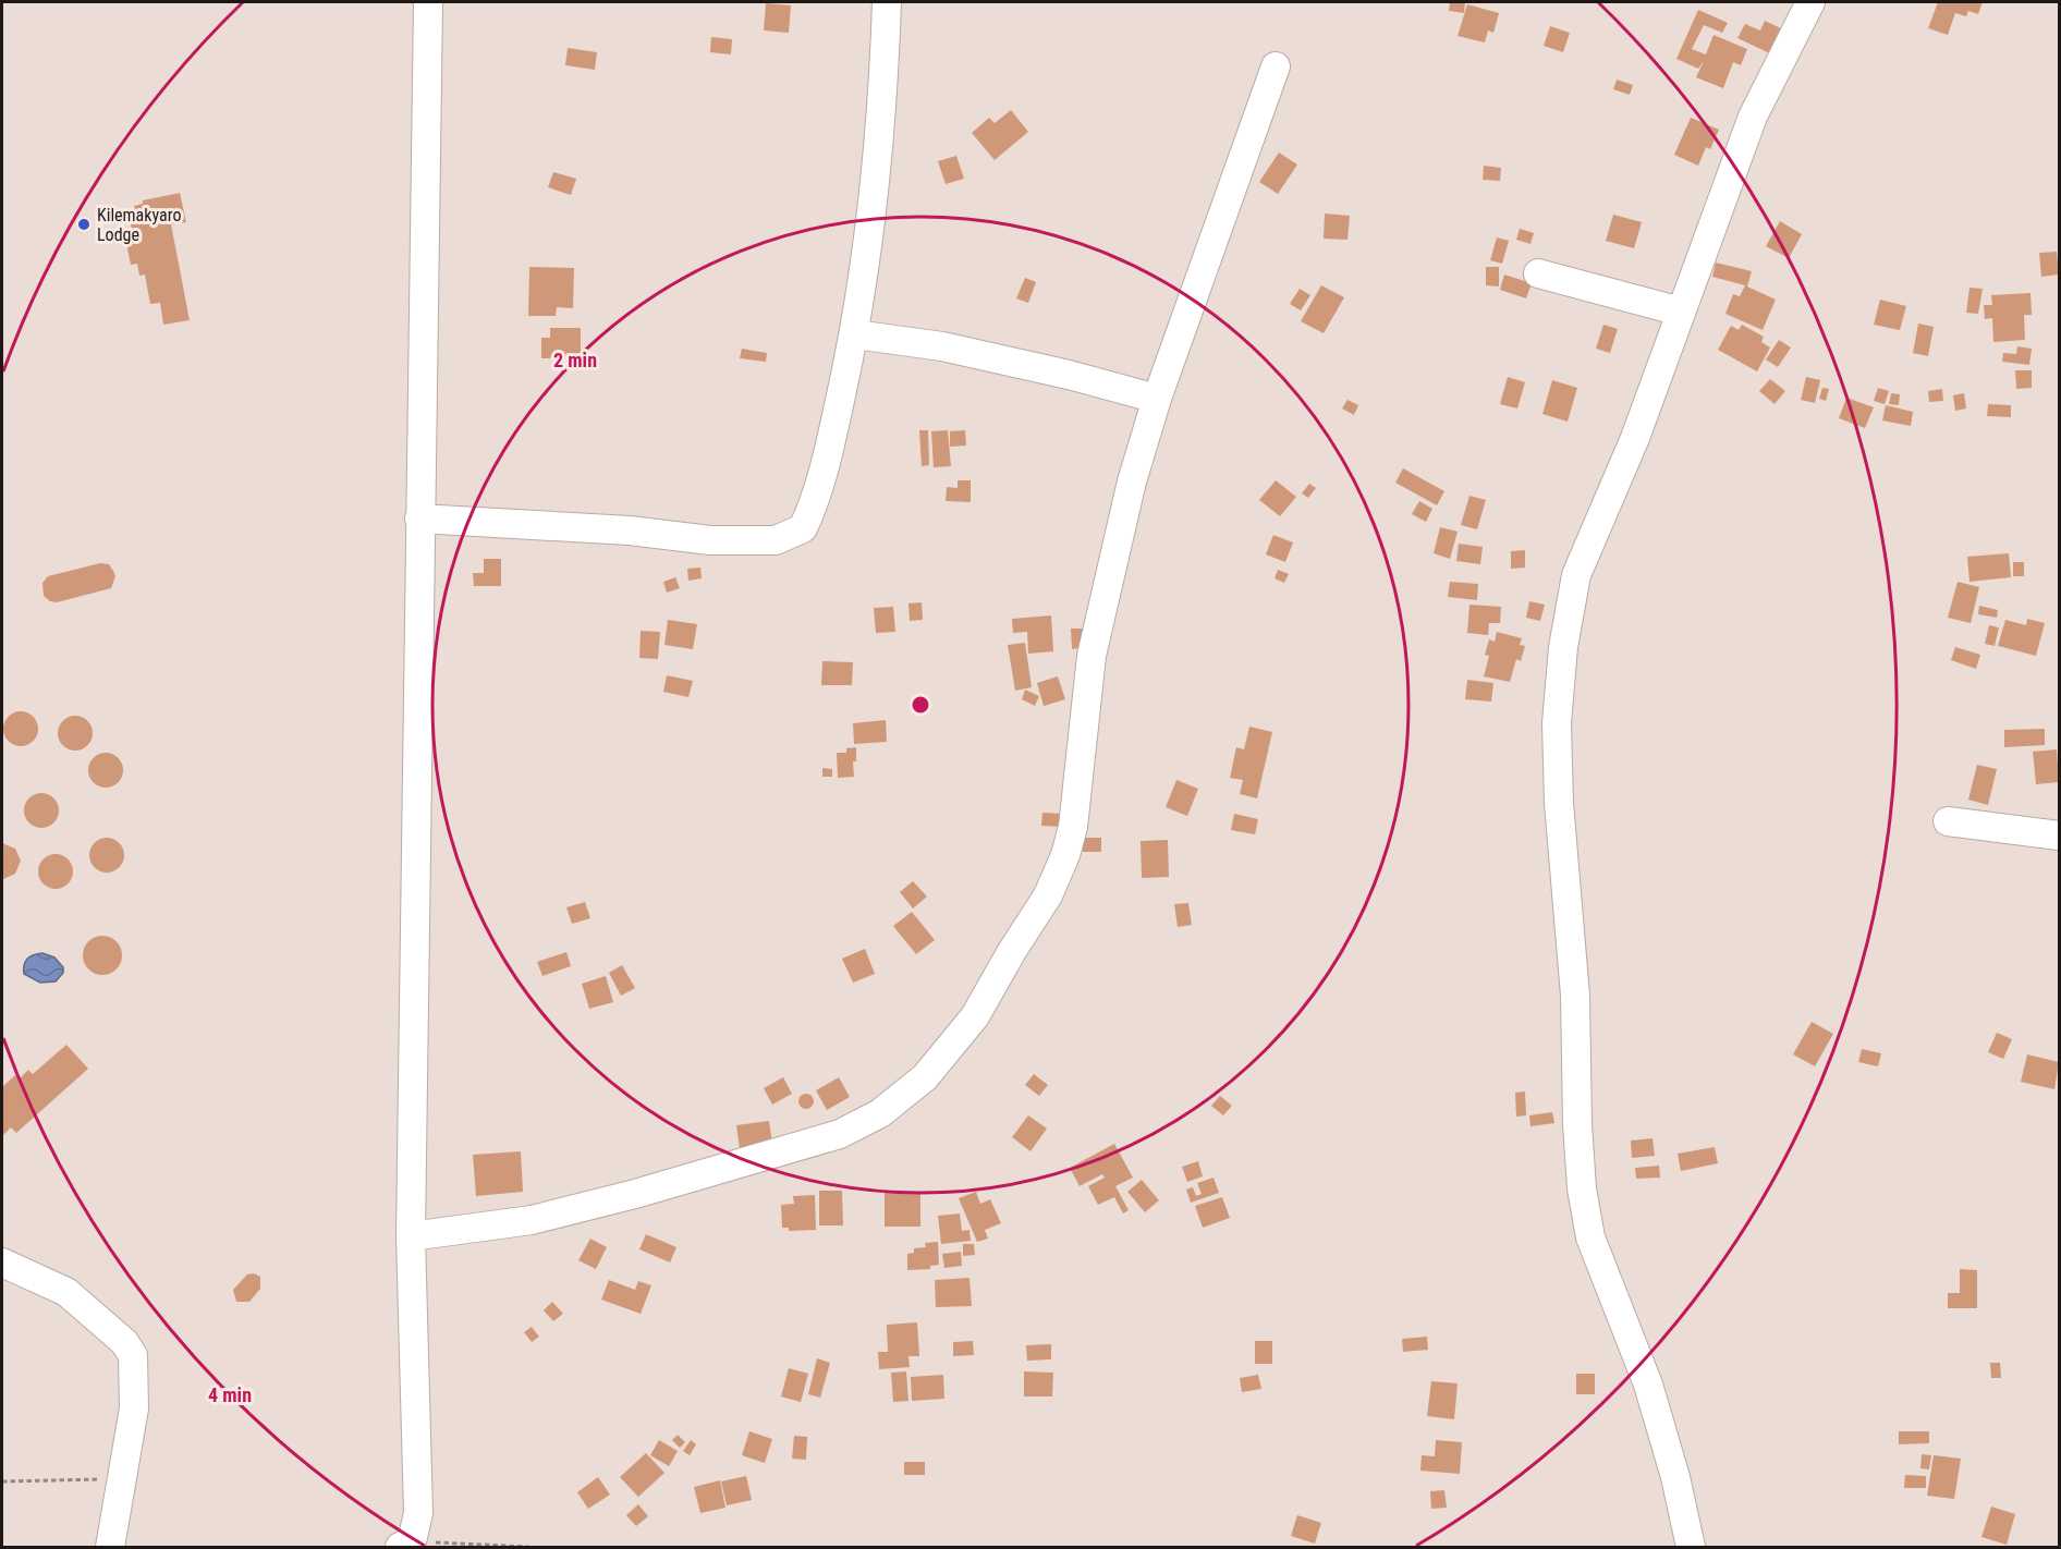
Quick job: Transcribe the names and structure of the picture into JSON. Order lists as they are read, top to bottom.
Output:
{
  "places": ["Kilemakyaro Lodge"],
  "rings": ["2 min", "4 min"]
}
